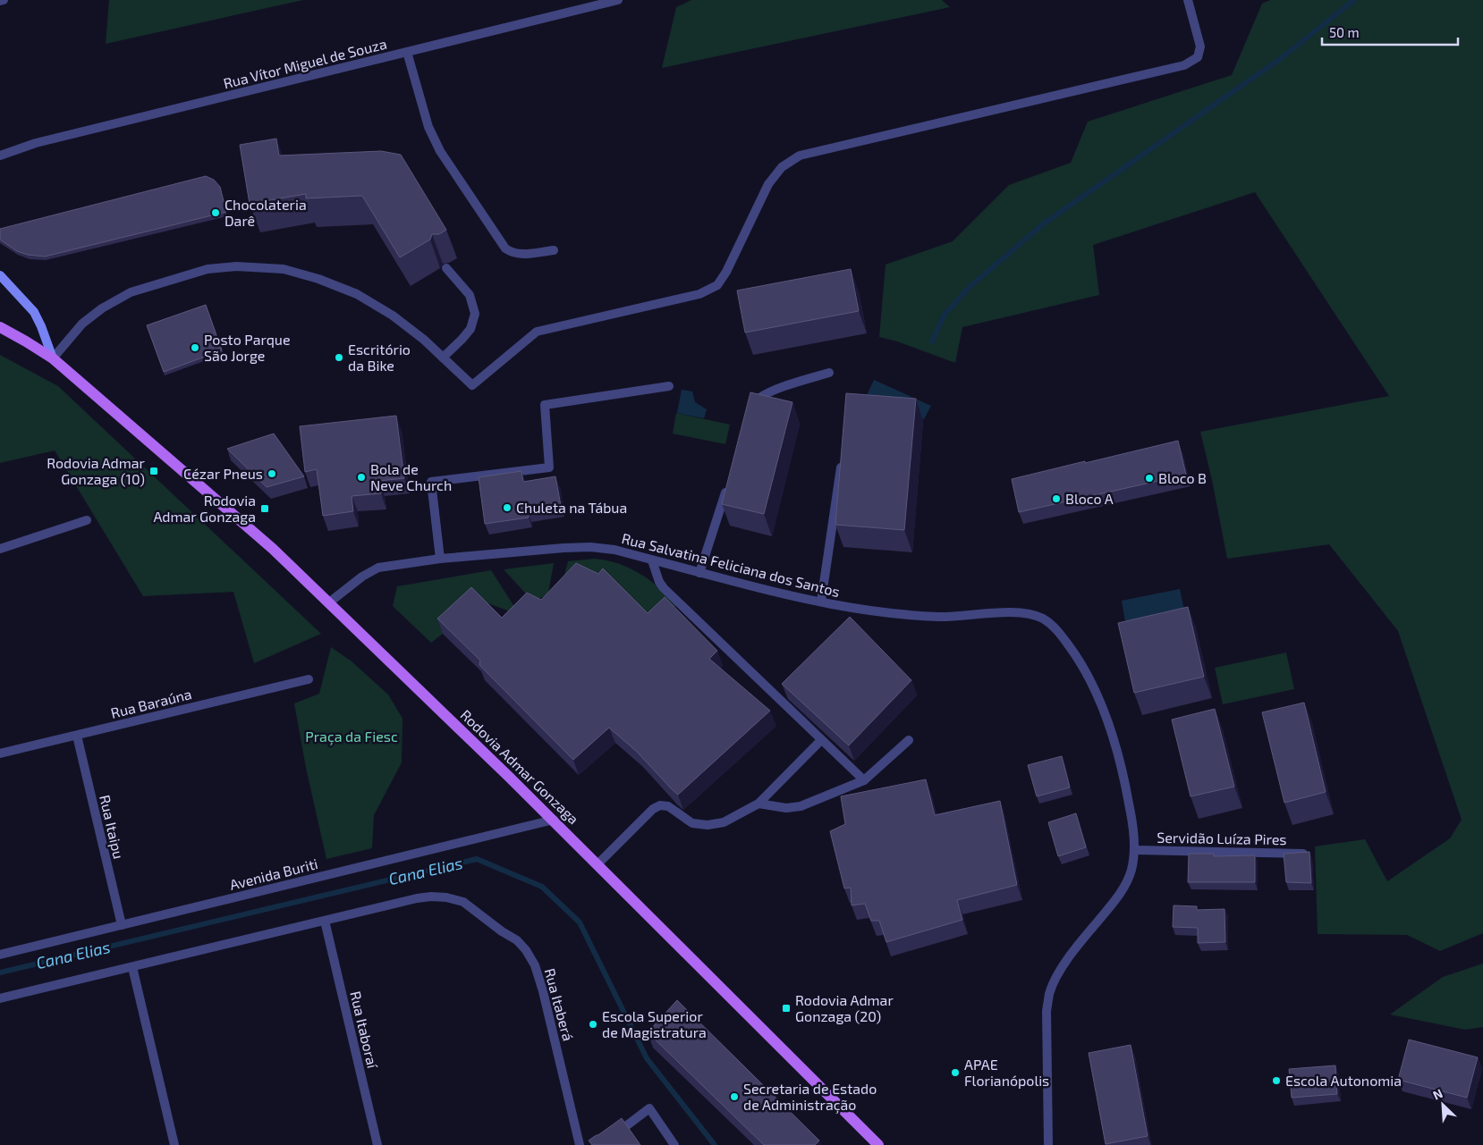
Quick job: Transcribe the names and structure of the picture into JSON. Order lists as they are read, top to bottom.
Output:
{
  "streets": {
    "main road": ["Rodovia Admar Gonzaga"],
    "street": [
      "Rua Vítor Miguel de Souza",
      "Rua Salvatina Feliciana dos Santos",
      "Rua Baraúna",
      "Rua Itaipu",
      "Servidão Luíza Pires",
      "Avenida Buriti",
      "Rua Itaberá",
      "Rua Itaboraí"
    ]
  },
  "crossings": [
    ["Rua Salvatina Feliciana dos Santos", "Rodovia Admar Gonzaga"],
    ["Rua Salvatina Feliciana dos Santos", "Servidão Luíza Pires"],
    ["Rua Baraúna", "Rua Itaipu"],
    ["Rodovia Admar Gonzaga", "Avenida Buriti"],
    ["Rua Itaipu", "Avenida Buriti"],
    ["Rua Itaberá", "Rua Itaboraí"]
  ],
  "water": ["Cana Elias"],
  "parks": ["Praça da Fiesc"],
  "places": {
    "other": [
      "Chocolateria Darê",
      "Posto Parque São Jorge",
      "Escritório da Bike",
      "Cézar Pneus",
      "Bola de Neve Church",
      "Bloco B",
      "Bloco A",
      "Chuleta na Tábua",
      "Escola Superior de Magistratura",
      "APAE Florianópolis",
      "Escola Autonomia",
      "Secretaria de Estado de Administração"
    ],
    "transit": ["Rodovia Admar Gonzaga (10)", "Rodovia Admar Gonzaga", "Rodovia Admar Gonzaga (20)"]
  },
  "scale_bar": "50 m",
  "north": "top left"
}
